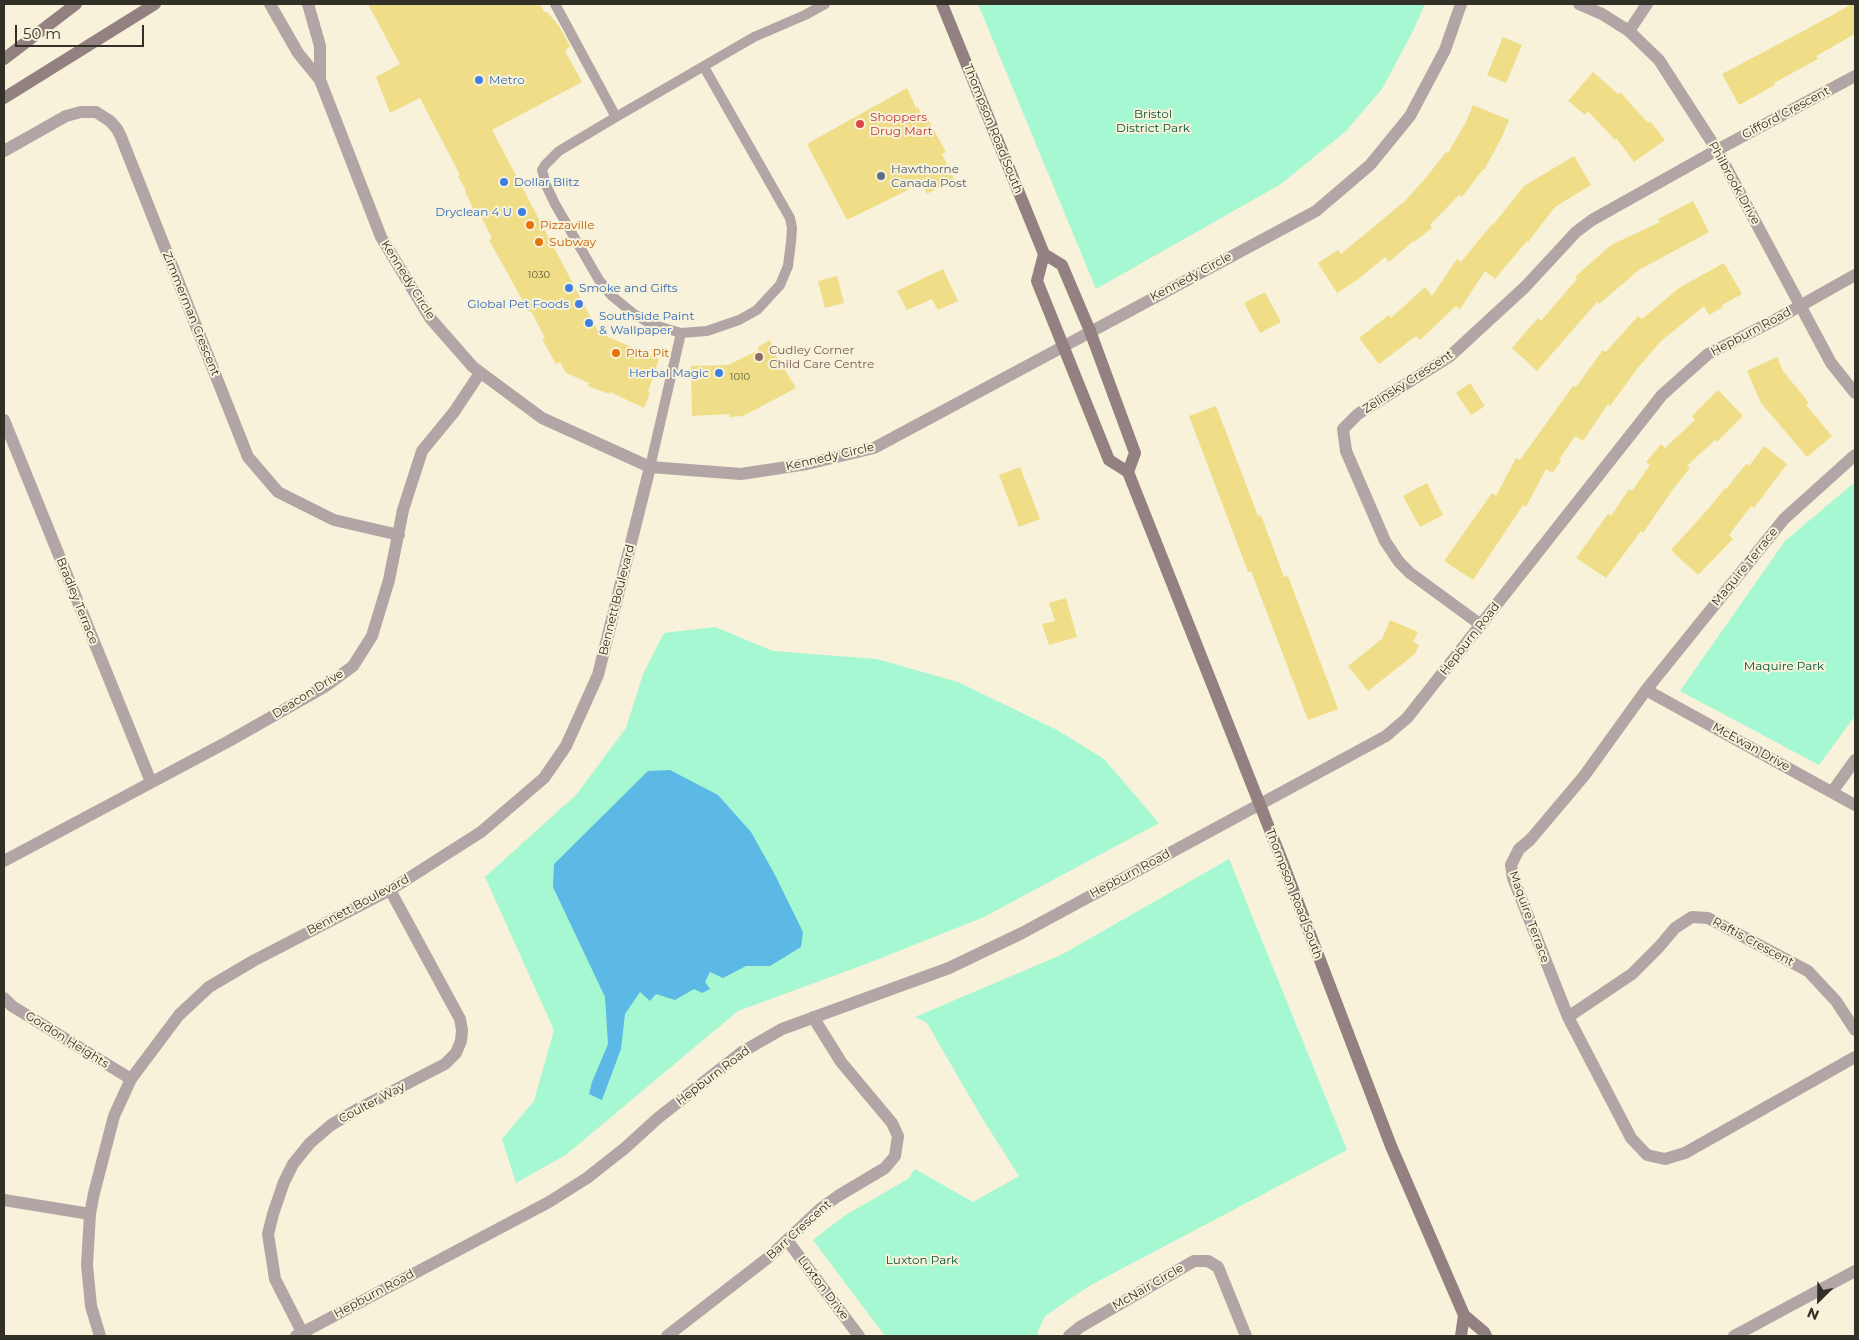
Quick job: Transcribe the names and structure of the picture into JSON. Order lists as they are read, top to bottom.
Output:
{
  "streets": {
    "main road": ["Thompson Road South"],
    "street": [
      "Gifford Crescent",
      "Philbrook Drive",
      "Kennedy Circle",
      "Zimmerman Crescent",
      "Hepburn Road",
      "Zelinsky Crescent",
      "Maquire Terrace",
      "Bennett Boulevard",
      "Bradley Terrace",
      "Deacon Drive",
      "McEwan Drive",
      "Raftis Crescent",
      "Gordon Heights",
      "Coulter Way",
      "Barr Crescent",
      "McNair Circle",
      "Luxton Drive"
    ]
  },
  "crossings": [
    ["Gifford Crescent", "Philbrook Drive"],
    ["Gifford Crescent", "Zelinsky Crescent"],
    ["Thompson Road South", "Hepburn Road"],
    ["Philbrook Drive", "Hepburn Road"],
    ["Philbrook Drive", "Zelinsky Crescent"],
    ["Kennedy Circle", "Bennett Boulevard"],
    ["Kennedy Circle", "Deacon Drive"],
    ["Zimmerman Crescent", "Deacon Drive"],
    ["Hepburn Road", "Zelinsky Crescent"],
    ["Hepburn Road", "Coulter Way"],
    ["Hepburn Road", "Barr Crescent"],
    ["Maquire Terrace", "McEwan Drive"],
    ["Maquire Terrace", "Raftis Crescent"],
    ["Bennett Boulevard", "Gordon Heights"],
    ["Bennett Boulevard", "Coulter Way"],
    ["Bradley Terrace", "Deacon Drive"],
    ["Barr Crescent", "Luxton Drive"]
  ],
  "parks": ["Bristol District Park", "Maquire Park", "Luxton Park"],
  "places": [
    "Metro",
    "Shoppers Drug Mart",
    "Hawthorne Canada Post",
    "Dollar Blitz",
    "Dryclean 4 U",
    "Pizzaville",
    "Subway",
    "Smoke and Gifts",
    "Global Pet Foods",
    "Southside Paint & Wallpaper",
    "Pita Pit",
    "Cudley Corner Child Care Centre",
    "Herbal Magic"
  ],
  "house_numbers": ["1030", "1010"],
  "scale_bar": "50 m",
  "north": "bottom left"
}
